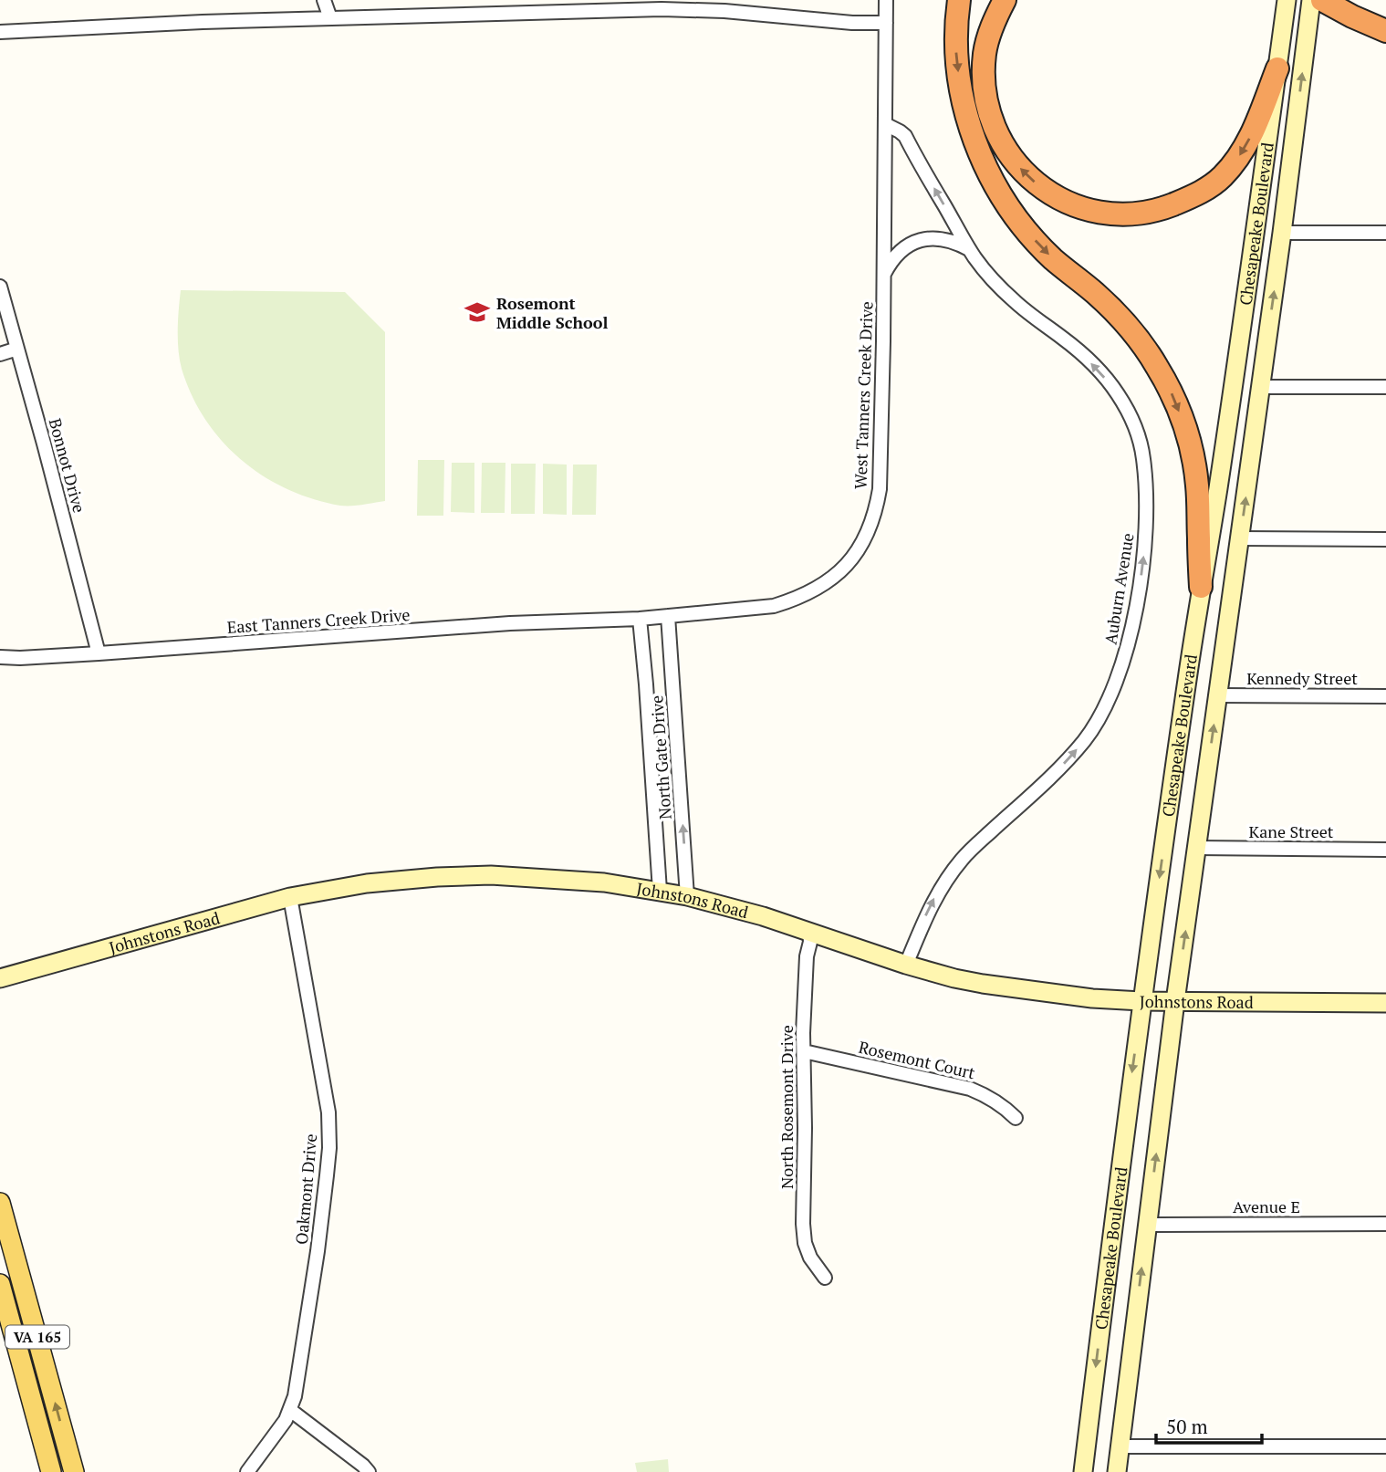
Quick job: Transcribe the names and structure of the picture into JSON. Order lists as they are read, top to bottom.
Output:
{
  "streets": {
    "main road": ["Chesapeake Boulevard", "Johnstons Road", "VA 165"],
    "street": [
      "West Tanners Creek Drive",
      "Bonnot Drive",
      "Auburn Avenue",
      "East Tanners Creek Drive",
      "Kennedy Street",
      "North Gate Drive",
      "Kane Street",
      "Rosemont Court",
      "North Rosemont Drive",
      "Oakmont Drive",
      "Avenue E"
    ]
  },
  "crossings": [
    ["Chesapeake Boulevard", "Kennedy Street"],
    ["Chesapeake Boulevard", "Kane Street"],
    ["Chesapeake Boulevard", "Johnstons Road"],
    ["Chesapeake Boulevard", "Avenue E"],
    ["West Tanners Creek Drive", "Auburn Avenue"],
    ["West Tanners Creek Drive", "East Tanners Creek Drive"],
    ["West Tanners Creek Drive", "North Gate Drive"],
    ["Bonnot Drive", "East Tanners Creek Drive"],
    ["Auburn Avenue", "Johnstons Road"],
    ["East Tanners Creek Drive", "North Gate Drive"],
    ["North Gate Drive", "Johnstons Road"],
    ["Johnstons Road", "North Rosemont Drive"],
    ["Johnstons Road", "Oakmont Drive"],
    ["Rosemont Court", "North Rosemont Drive"]
  ],
  "one_way": ["Auburn Avenue"],
  "places": {
    "school or university": ["Rosemont Middle School"]
  },
  "scale_bar": "50 m"
}
